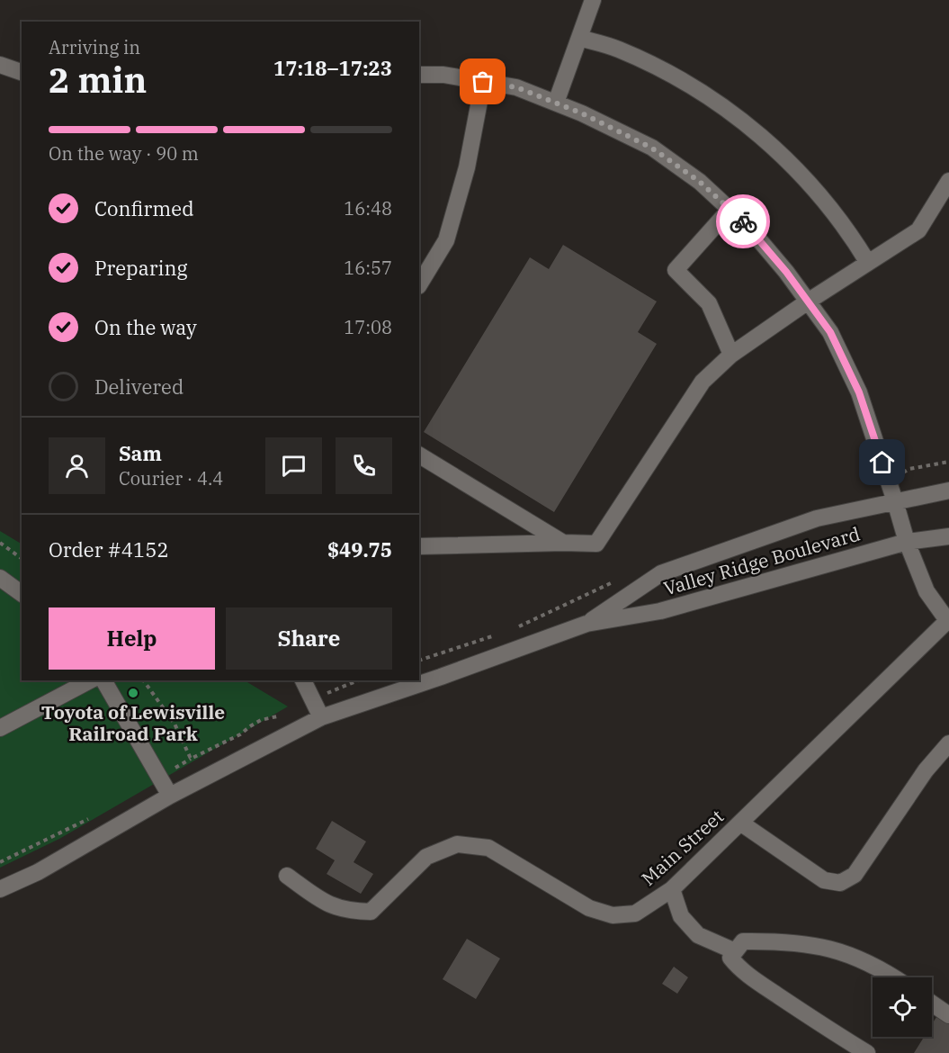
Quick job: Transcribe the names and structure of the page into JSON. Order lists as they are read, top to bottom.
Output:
{
  "streets": {
    "street": ["Valley Ridge Boulevard", "Main Street"]
  },
  "places": ["Toyota of Lewisville Railroad Park"],
  "page": {
    "heading": ["2 min", "Arriving in", "17:18–17:23"],
    "panel": [
      "Sam",
      "Courier · 4.4",
      "Order #4152",
      "$49.75"
    ],
    "bar": "On the way · 90 m",
    "list": [
      ["Confirmed", "16:48"],
      ["Preparing", "16:57"],
      ["On the way", "17:08"],
      "Delivered"
    ],
    "buttons": ["Help", "Share"]
  }
}
